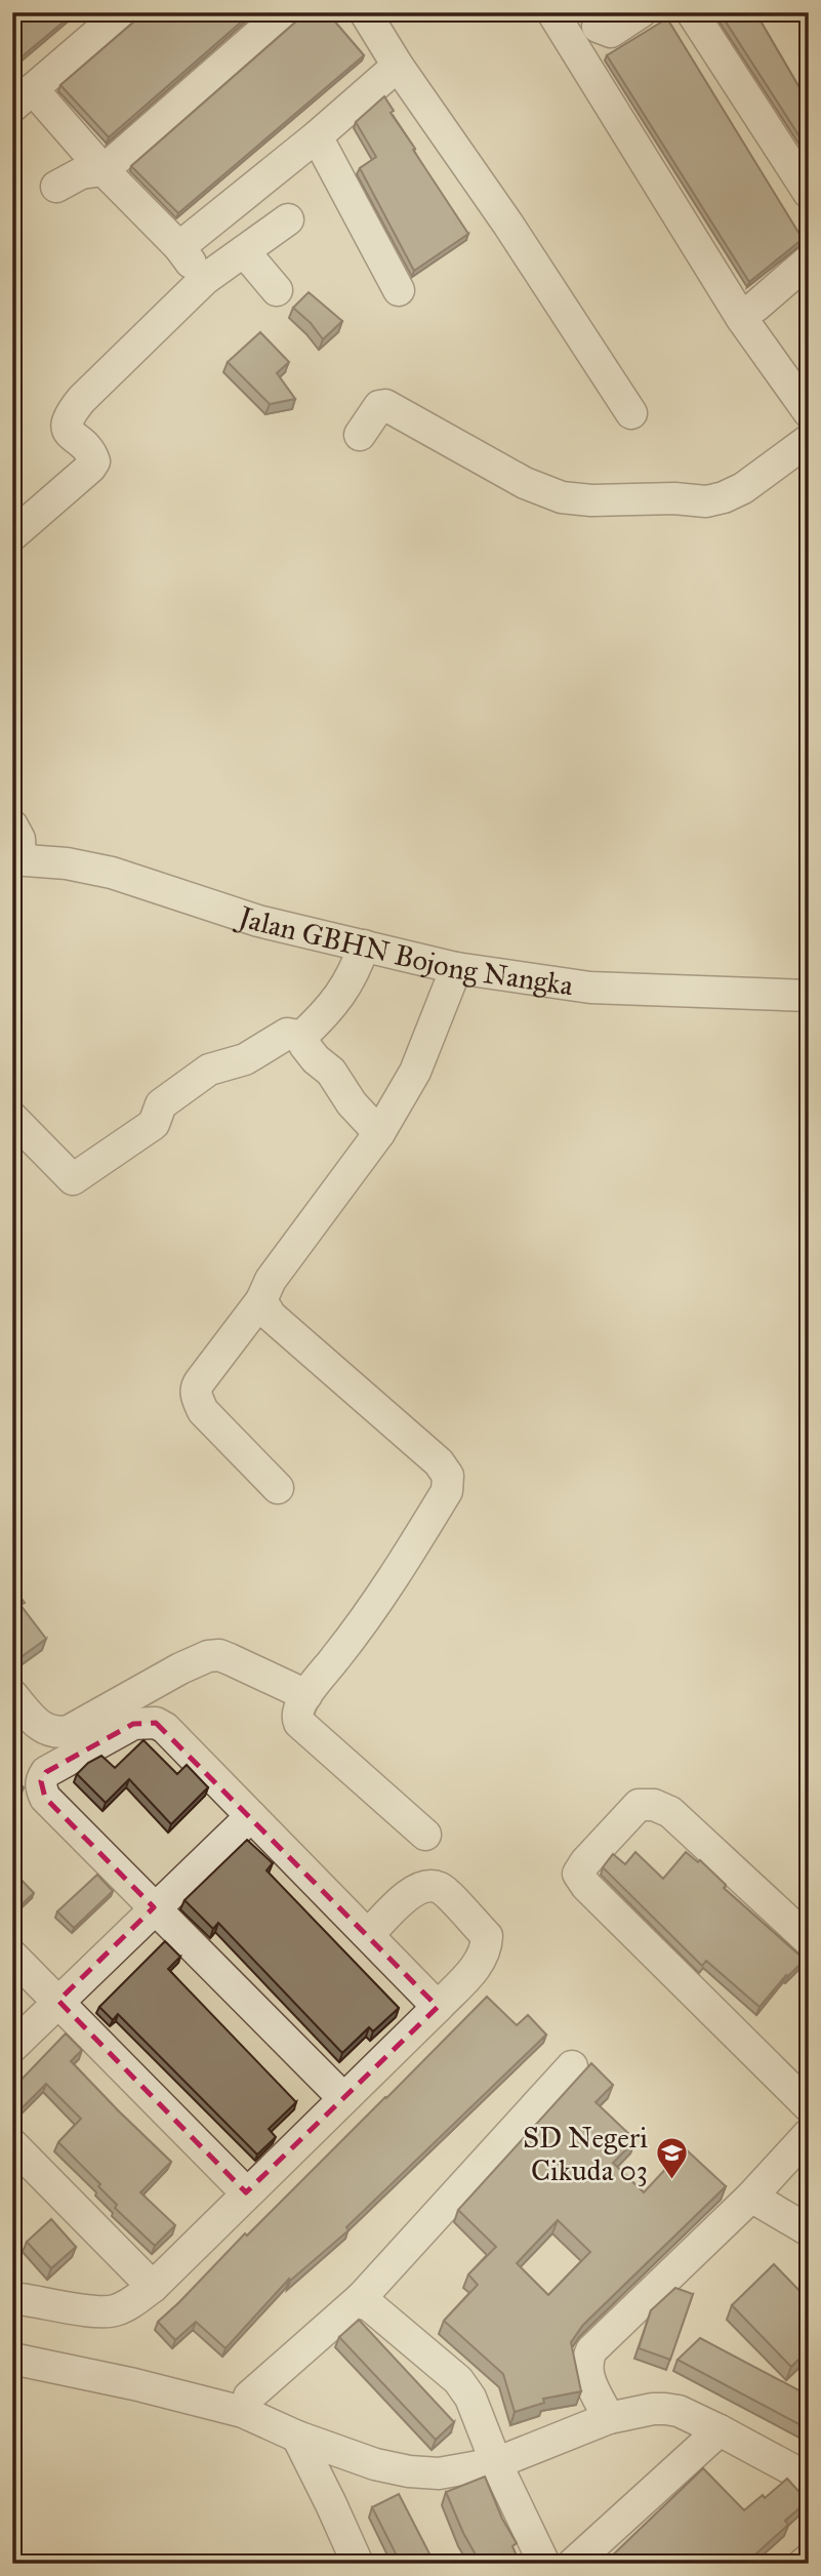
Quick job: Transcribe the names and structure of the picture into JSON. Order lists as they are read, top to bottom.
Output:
{
  "streets": {
    "street": ["Jalan GBHN Bojong Nangka"]
  },
  "places": {
    "school or university": ["SD Negeri Cikuda 03"]
  }
}
